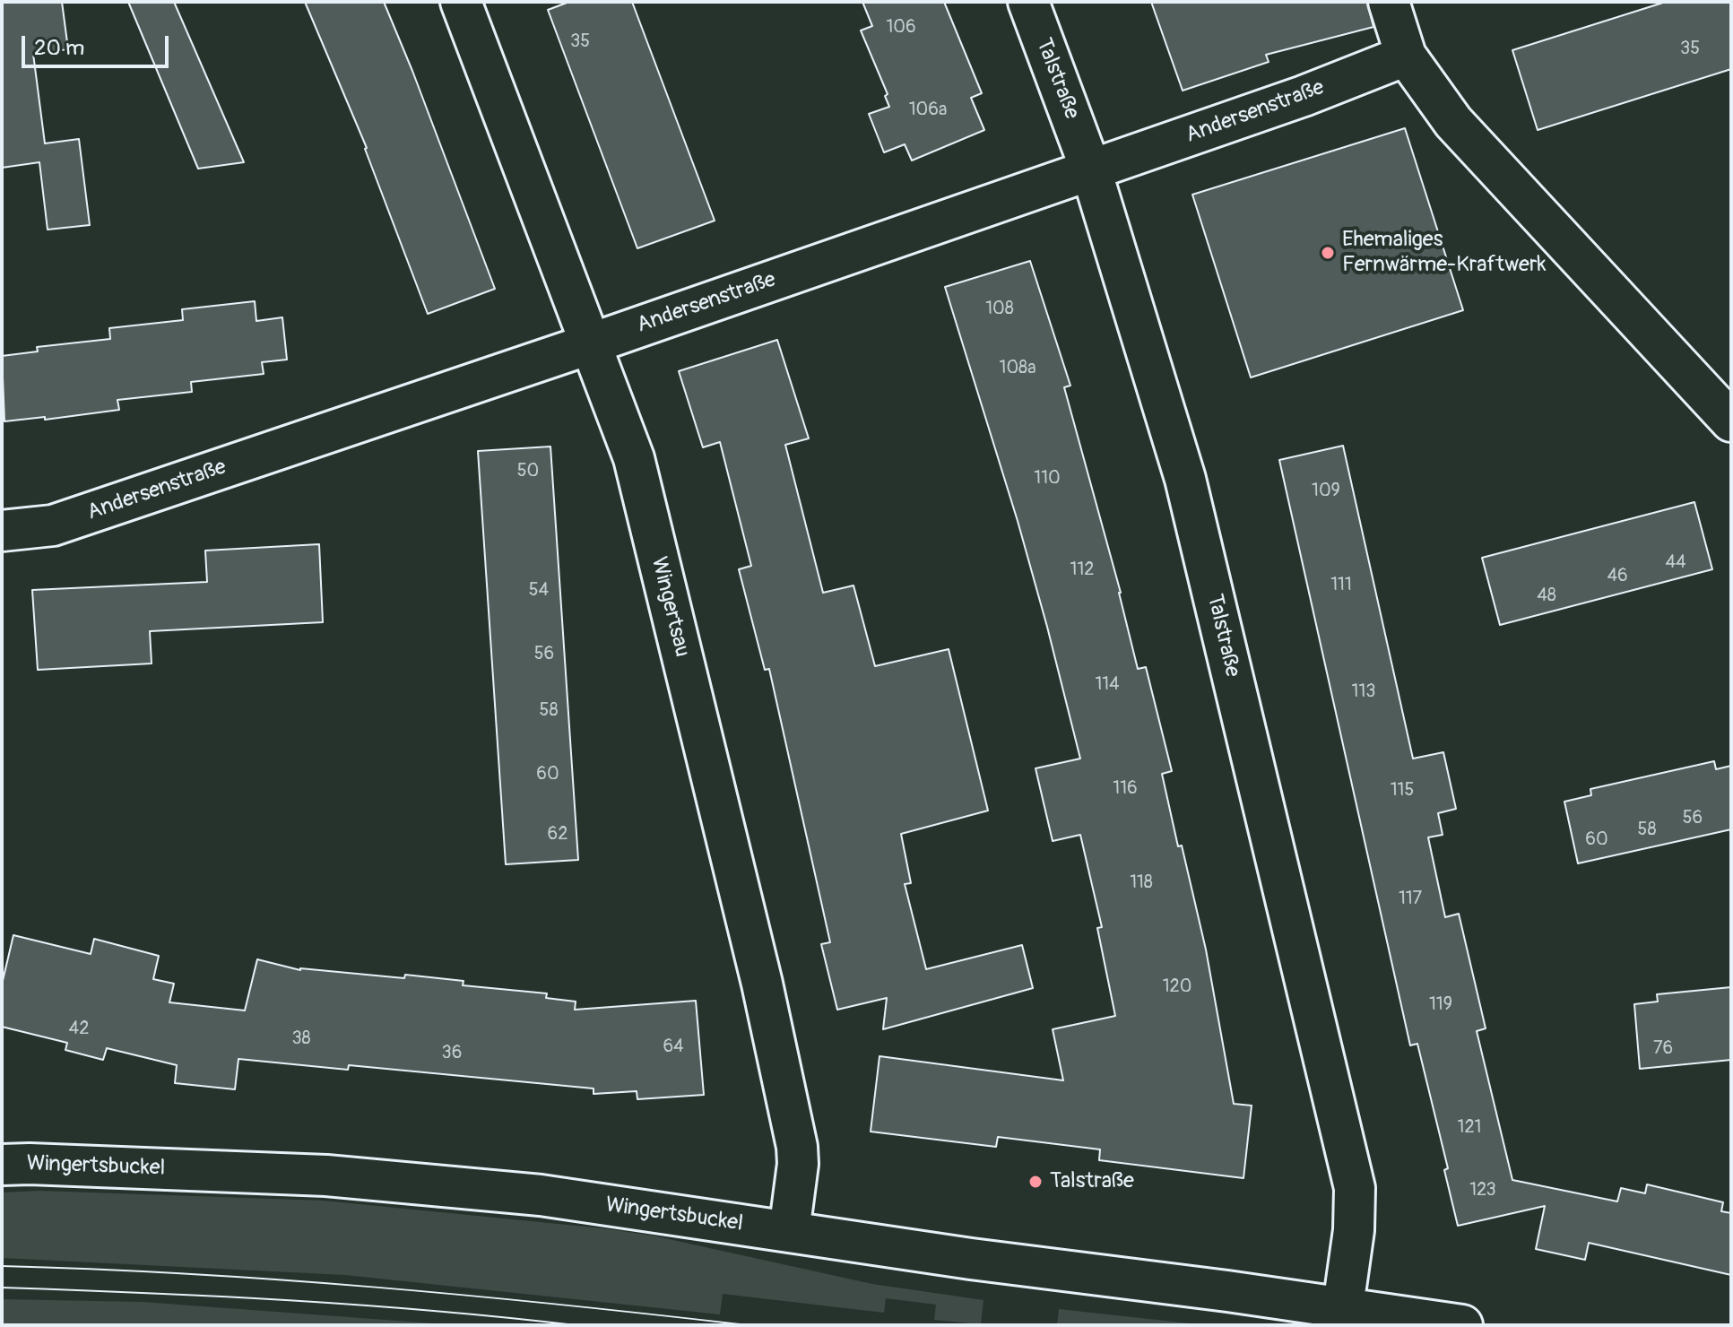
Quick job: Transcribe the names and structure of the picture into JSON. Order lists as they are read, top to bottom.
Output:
{
  "streets": {
    "street": [
      "Talstraße",
      "Andersenstraße",
      "Wingertsau",
      "Wingertsbuckel"
    ]
  },
  "crossings": [
    ["Talstraße", "Andersenstraße"],
    ["Talstraße", "Wingertsbuckel"],
    ["Andersenstraße", "Wingertsau"],
    ["Wingertsau", "Wingertsbuckel"]
  ],
  "places": ["Ehemaliges Fernwärme-Kraftwerk", "Talstraße"],
  "house_numbers": [
    "106",
    "35",
    "35",
    "106a",
    "108",
    "108a",
    "50",
    "110",
    "109",
    "44",
    "112",
    "46",
    "111",
    "54",
    "48",
    "56",
    "114",
    "113",
    "58",
    "60",
    "116",
    "115",
    "56",
    "58",
    "62",
    "60",
    "118",
    "117",
    "120",
    "119",
    "42",
    "38",
    "64",
    "76",
    "36",
    "121",
    "123"
  ],
  "scale_bar": "20 m"
}
